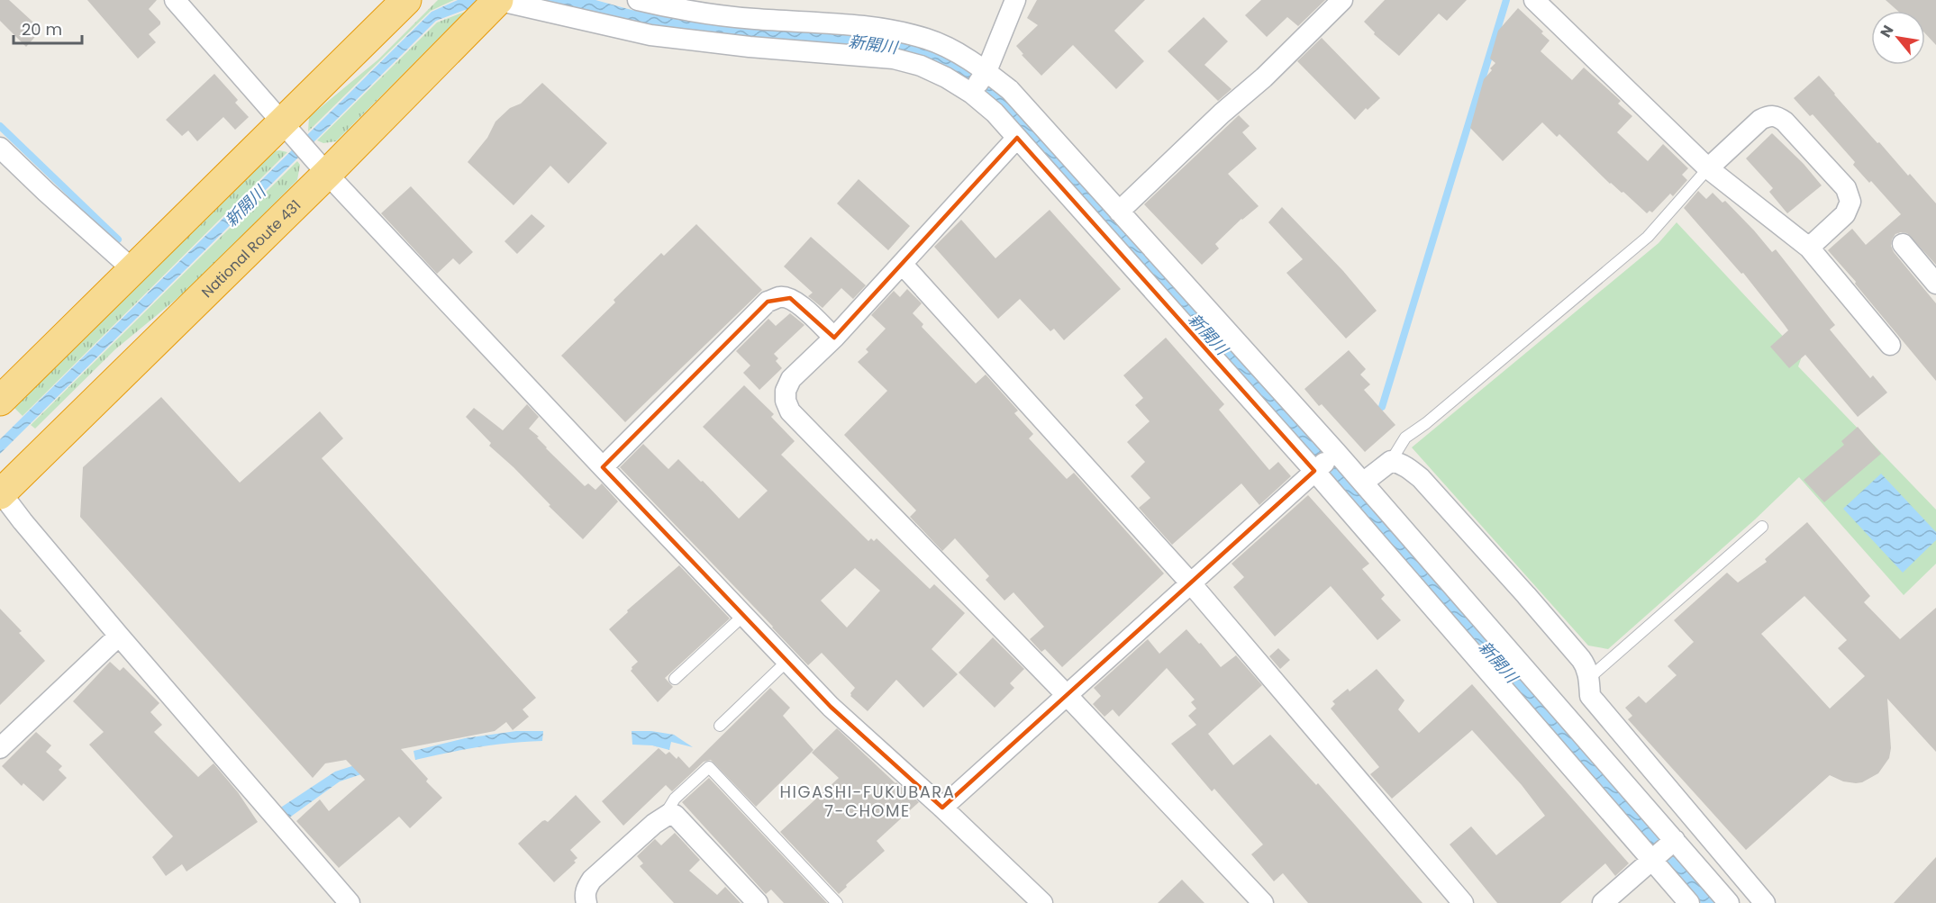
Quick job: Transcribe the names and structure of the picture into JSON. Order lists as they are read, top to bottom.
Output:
{
  "streets": {
    "highway": ["National Route 431"]
  },
  "districts": ["HIGASHI-FUKUBARA 7-CHOME"],
  "water": ["新開川"],
  "scale_bar": "20 m",
  "north": "top left"
}
